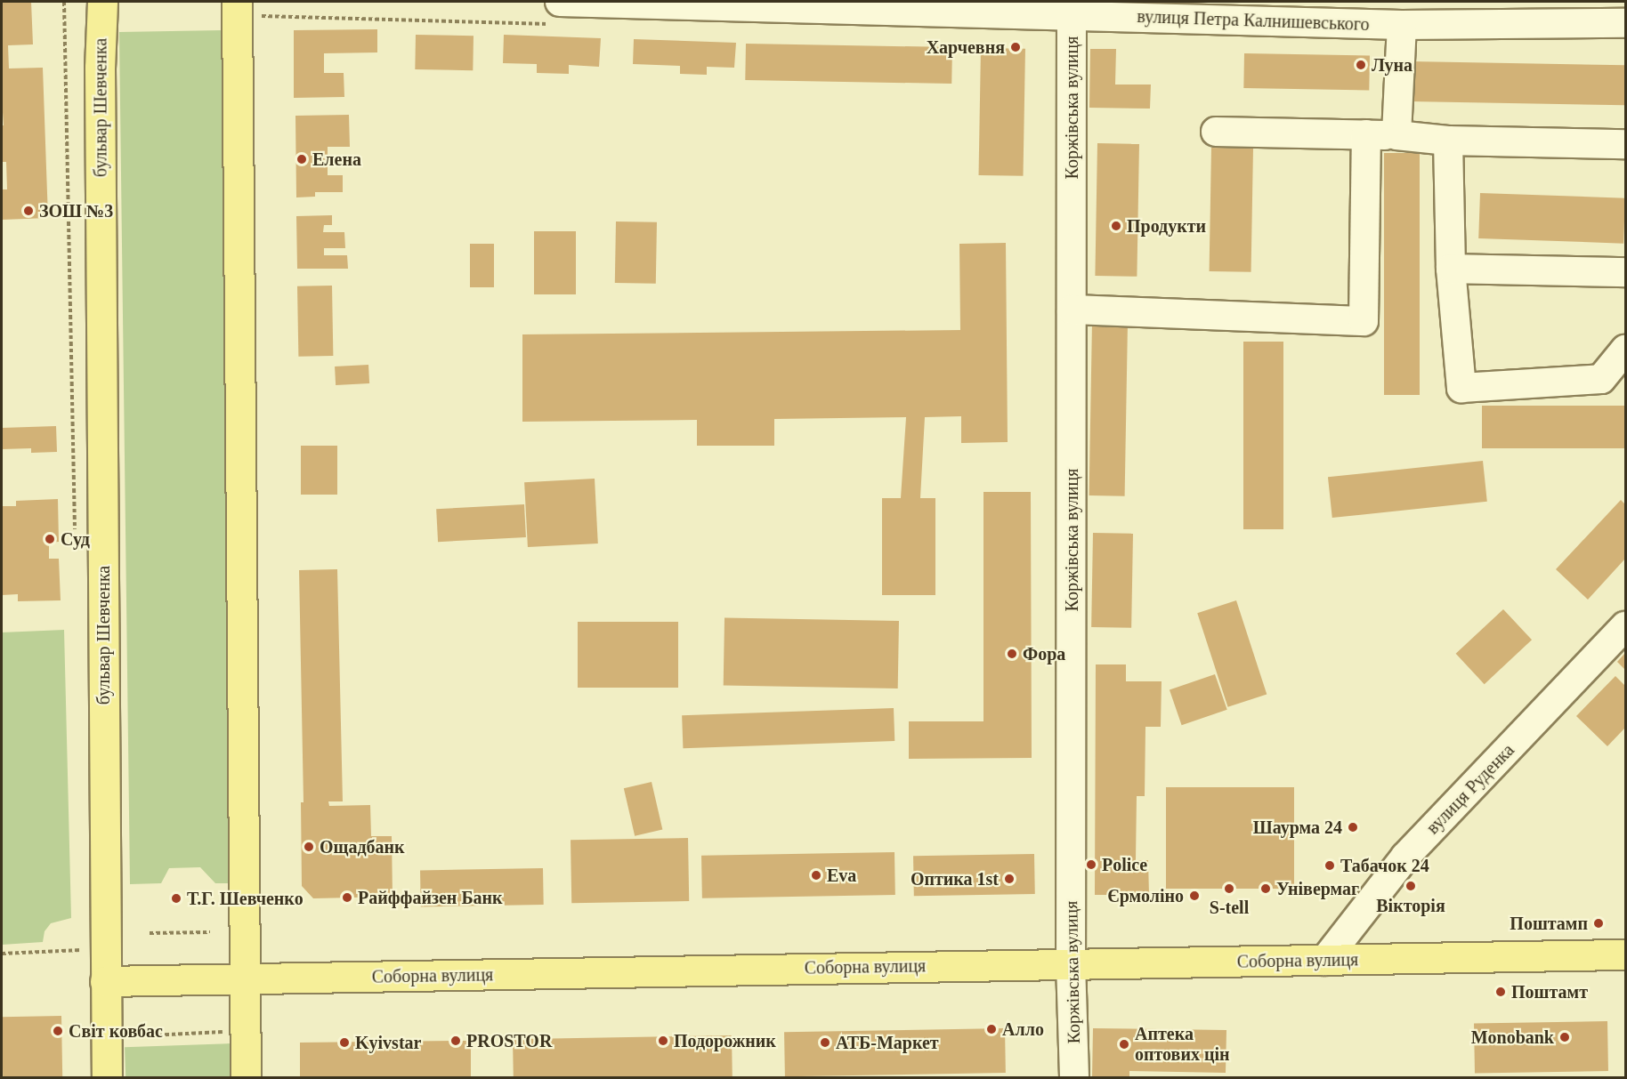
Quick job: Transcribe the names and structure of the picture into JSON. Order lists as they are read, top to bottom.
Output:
{
  "streets": {
    "main road": ["бульвар Шевченка", "Соборна вулиця"],
    "street": ["вулиця Петра Калнишевського", "Коржівська вулиця", "вулиця Руденка"]
  },
  "crossings": [
    ["вулиця Петра Калнишевського", "Коржівська вулиця"],
    ["бульвар Шевченка", "Соборна вулиця"],
    ["Коржівська вулиця", "Соборна вулиця"],
    ["вулиця Руденка", "Соборна вулиця"]
  ],
  "places": [
    "Харчевня",
    "Луна",
    "Елена",
    "ЗОШ №3",
    "Продукти",
    "Суд",
    "Фора",
    "Шаурма 24",
    "Ощадбанк",
    "Police",
    "Табачок 24",
    "Eva",
    "Оптика 1st",
    "Вікторія",
    "S-tell",
    "Універмаг",
    "Єрмоліно",
    "Райффайзен Банк",
    "Т.Г. Шевченко",
    "Поштамп",
    "Поштамт",
    "Алло",
    "Світ ковбас",
    "Monobank",
    "PROSTOR",
    "Подорожник",
    "Kyivstar",
    "АТБ-Маркет",
    "Аптека оптових цін"
  ]
}
